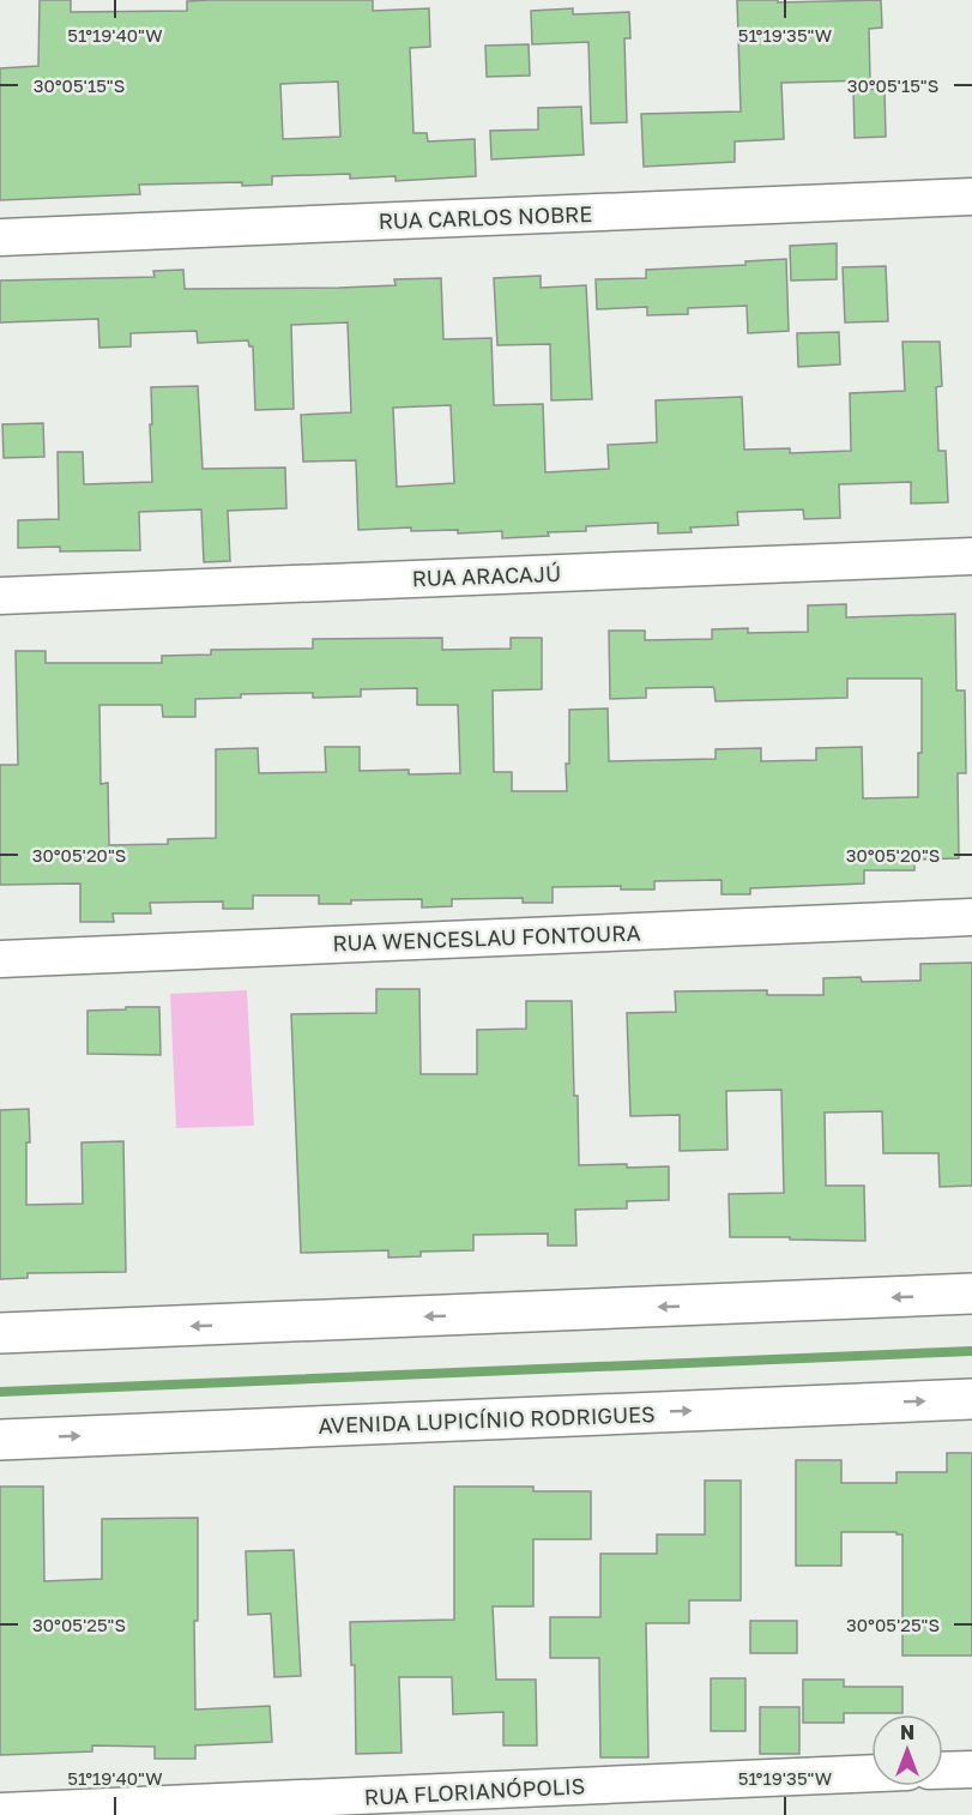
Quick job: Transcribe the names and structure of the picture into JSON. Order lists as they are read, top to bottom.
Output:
{
  "streets": {
    "street": [
      "RUA CARLOS NOBRE",
      "RUA ARACAJÚ",
      "RUA WENCESLAU FONTOURA",
      "AVENIDA LUPICÍNIO RODRIGUES",
      "RUA FLORIANÓPOLIS"
    ]
  },
  "north": "top",
  "coordinates": [
    "51°19'40\"W",
    "51°19'35\"W",
    "30°05'15\"S",
    "30°05'20\"S",
    "30°05'25\"S"
  ]
}
